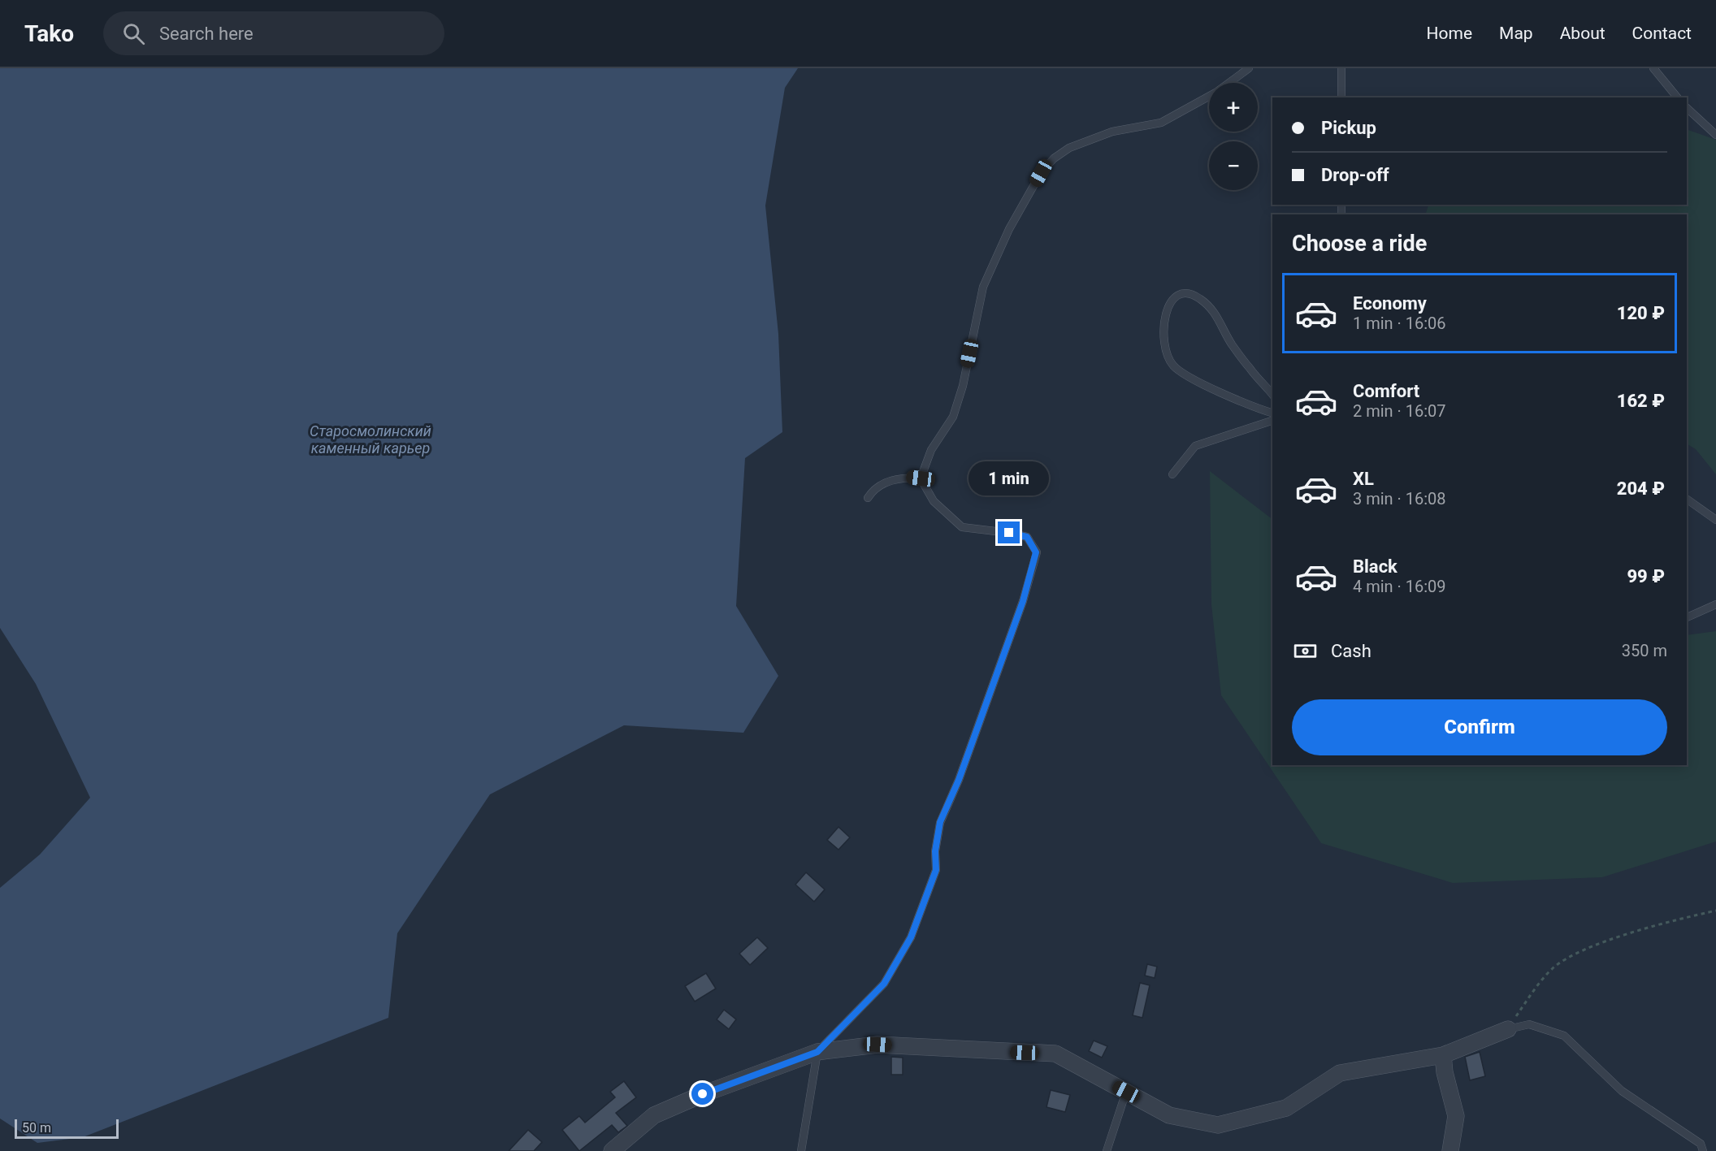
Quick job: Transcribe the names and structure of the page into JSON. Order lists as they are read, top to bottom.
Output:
{
  "water": ["Старосмолинский каменный карьер"],
  "scale_bar": "50 m",
  "page": {
    "header": "Tako",
    "search": "Search here",
    "nav": [
      "Home",
      "Map",
      "About",
      "Contact"
    ],
    "map_buttons": ["+", "−"],
    "banner": ["Pickup", "Drop-off"],
    "heading": "Choose a ride",
    "list": [
      {
        "name": "Economy",
        "note": "1 min · 16:06",
        "value": "120 ₽"
      },
      {
        "name": "Comfort",
        "note": "2 min · 16:07",
        "value": "162 ₽"
      },
      {
        "name": "XL",
        "note": "3 min · 16:08",
        "value": "204 ₽"
      },
      {
        "name": "Black",
        "note": "4 min · 16:09",
        "value": "99 ₽"
      }
    ],
    "bubble": "1 min",
    "pay": ["Cash", "350 m"],
    "buttons": "Confirm",
    "scale": "50 m"
  }
}
